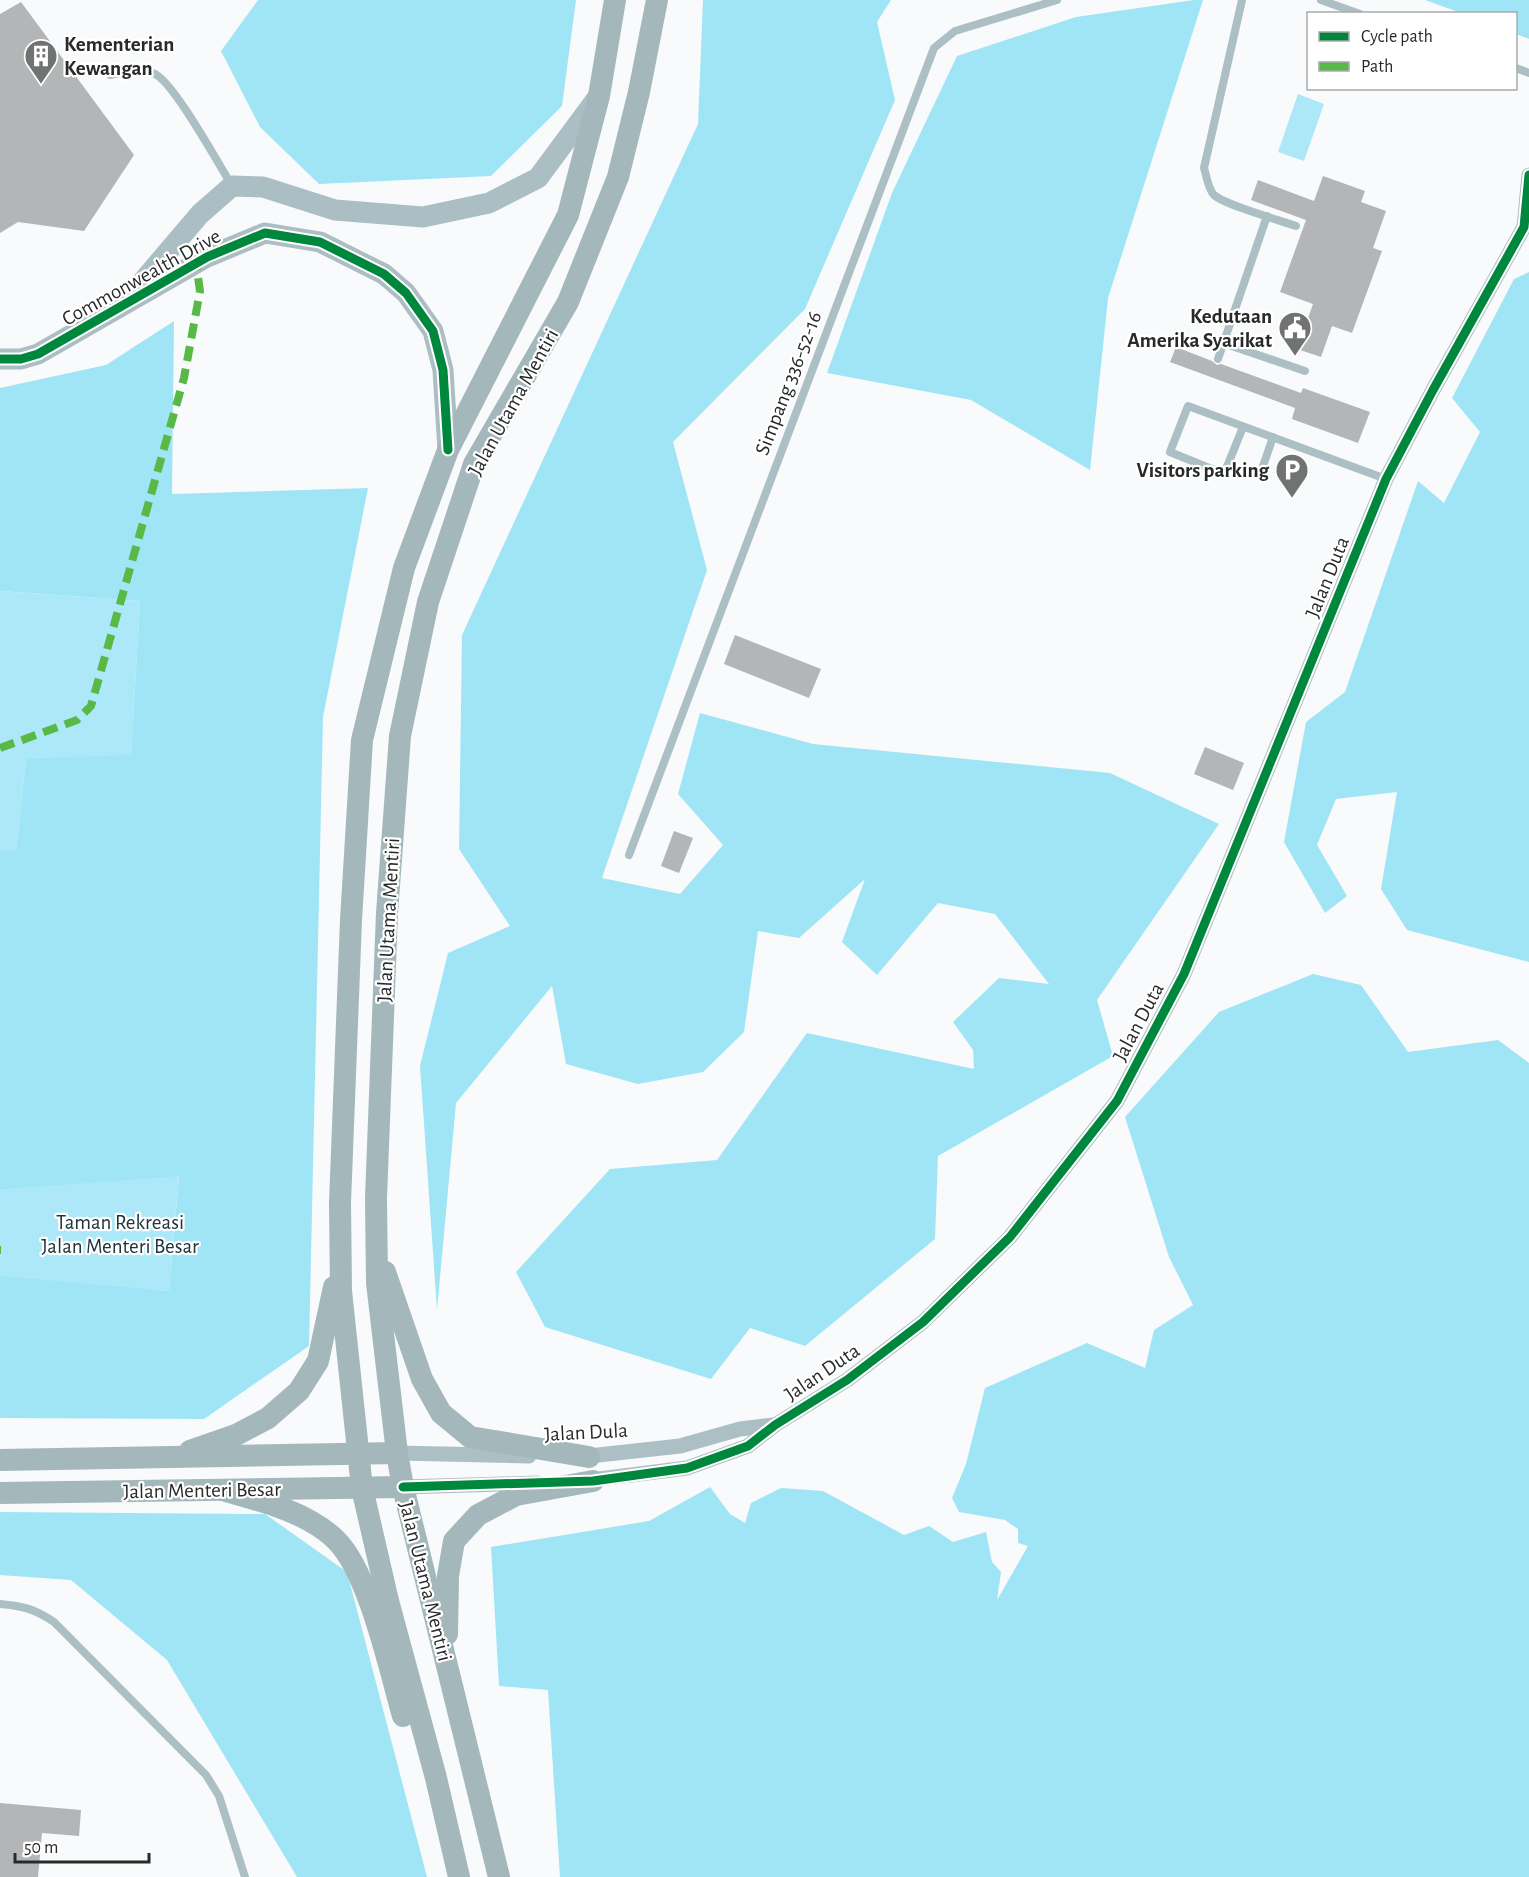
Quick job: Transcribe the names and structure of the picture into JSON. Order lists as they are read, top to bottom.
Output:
{
  "streets": {
    "main road": ["Jalan Utama Mentiri", "Jalan Menteri Besar"],
    "street": ["Commonwealth Drive", "Jalan Duta", "Jalan Dula"],
    "lane": ["Simpang 336-52-16"]
  },
  "crossings": [
    ["Commonwealth Drive", "Jalan Utama Mentiri"],
    ["Jalan Utama Mentiri", "Jalan Duta"],
    ["Jalan Utama Mentiri", "Jalan Dula"],
    ["Jalan Utama Mentiri", "Jalan Menteri Besar"],
    ["Jalan Duta", "Jalan Dula"],
    ["Jalan Duta", "Jalan Menteri Besar"],
    ["Jalan Dula", "Jalan Menteri Besar"]
  ],
  "parks": ["Taman Rekreasi Jalan Menteri Besar"],
  "places": {
    "building": ["Kementerian Kewangan"],
    "public building": ["Kedutaan Amerika Syarikat"],
    "parking": ["Visitors parking"]
  },
  "legend": ["Cycle path", "Path"],
  "scale_bar": "50 m"
}
